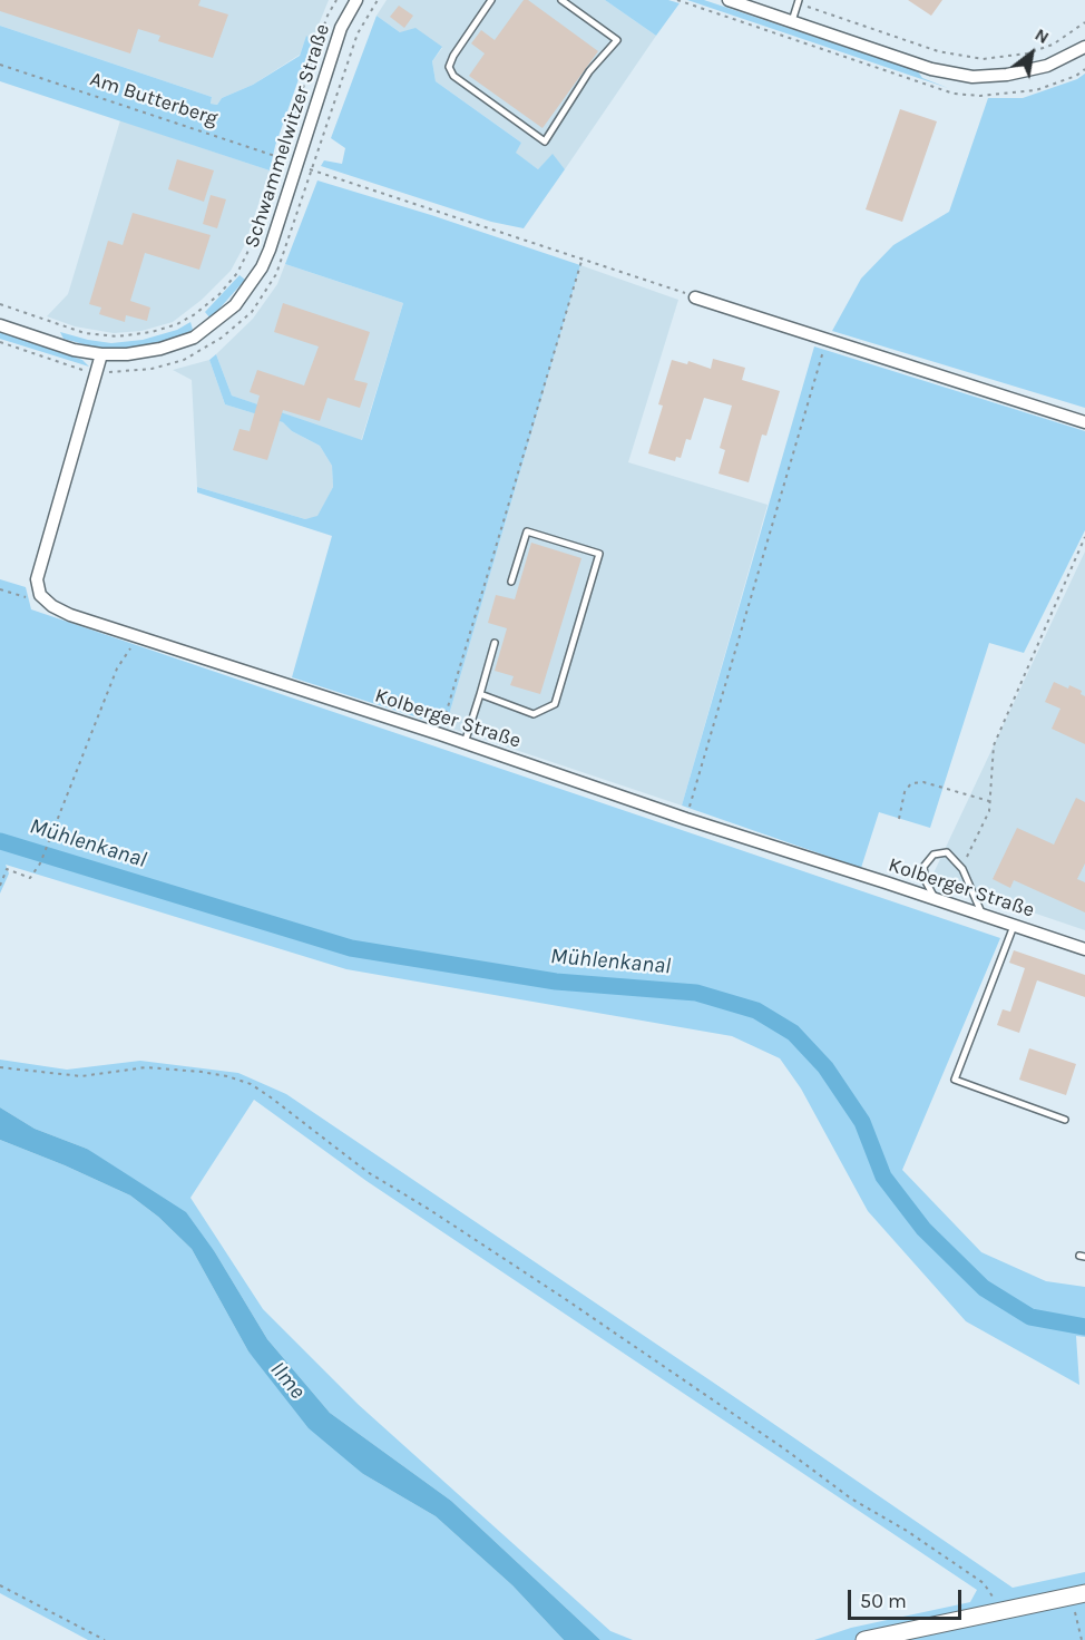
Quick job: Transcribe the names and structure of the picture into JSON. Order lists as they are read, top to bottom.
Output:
{
  "streets": {
    "street": ["Schwammelwitzer Straße", "Kolberger Straße"],
    "path": ["Am Butterberg"]
  },
  "crossings": [
    ["Am Butterberg", "Schwammelwitzer Straße"]
  ],
  "water": ["Mühlenkanal", "Ilme"],
  "scale_bar": "50 m",
  "north": "top right"
}
